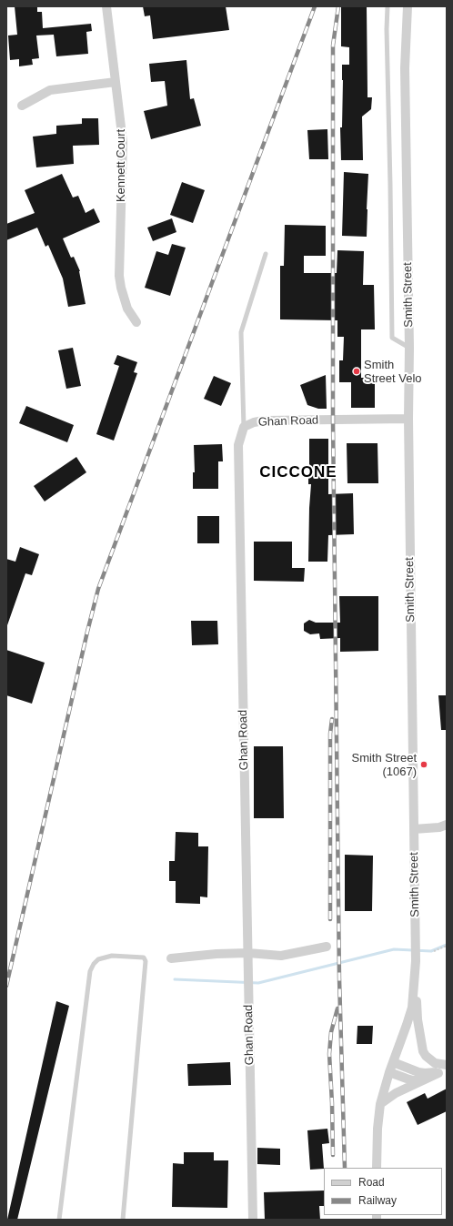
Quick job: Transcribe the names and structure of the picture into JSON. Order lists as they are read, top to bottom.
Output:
{
  "streets": {
    "street": ["Kennett Court", "Smith Street", "Ghan Road"]
  },
  "crossings": [
    ["Smith Street", "Ghan Road"]
  ],
  "districts": ["CICCONE"],
  "places": ["Smith Street Velo", "Smith Street (1067)"],
  "legend": ["Road", "Railway"]
}
